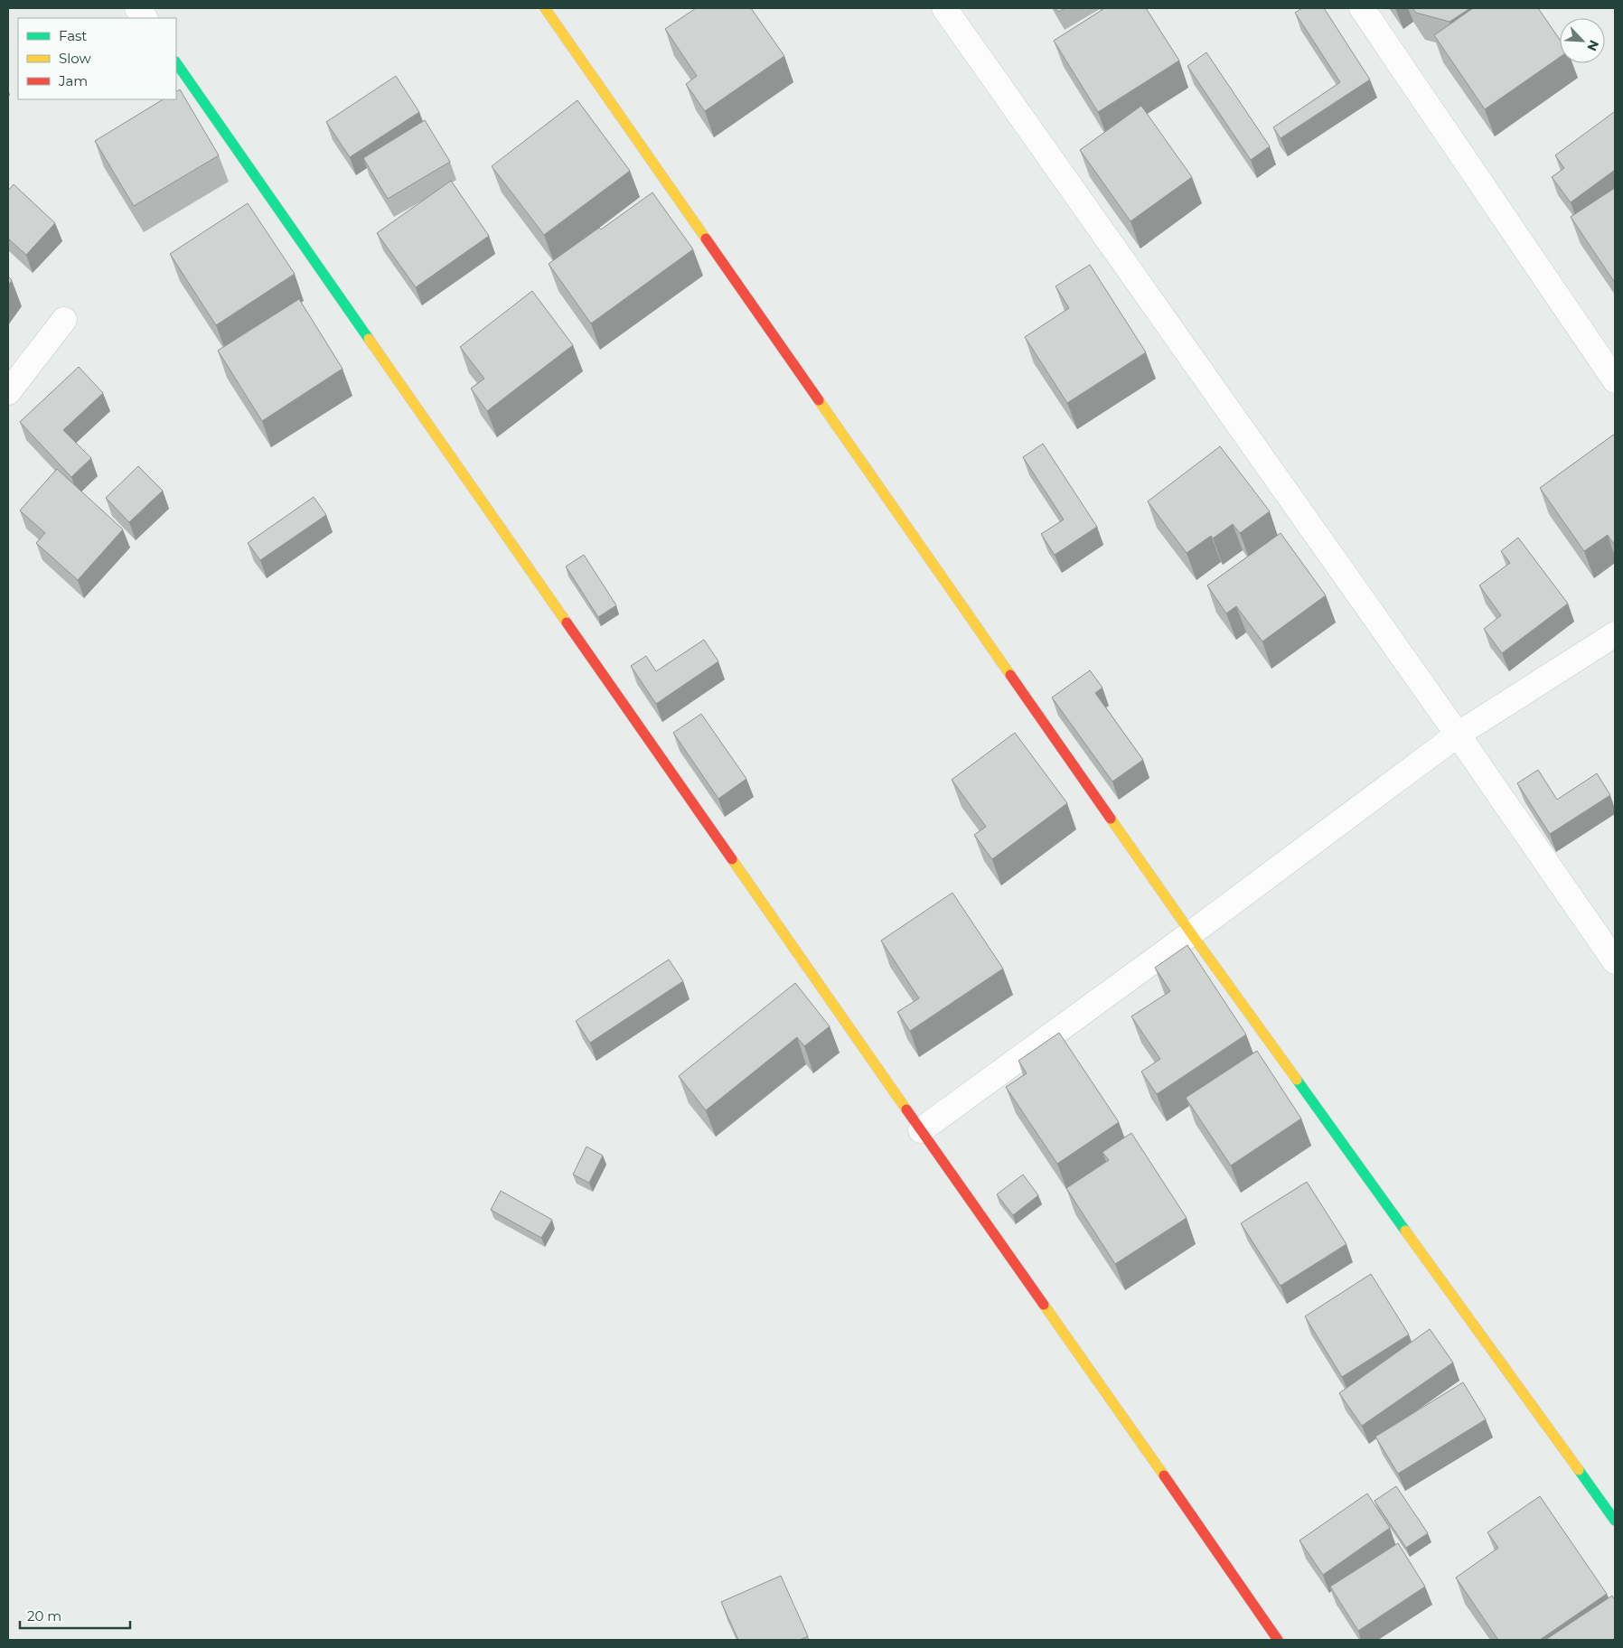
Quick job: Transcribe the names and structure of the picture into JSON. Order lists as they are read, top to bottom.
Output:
{
  "legend": ["Fast", "Slow", "Jam"],
  "scale_bar": "20 m",
  "north": "bottom right"
}
